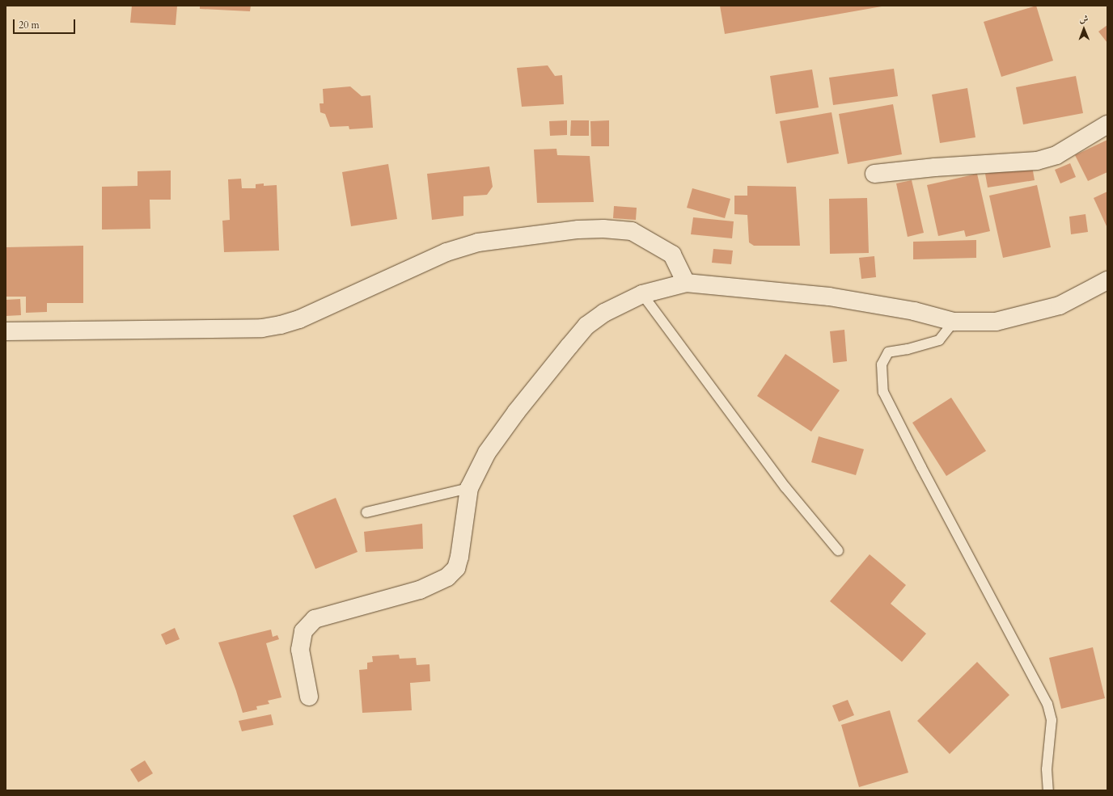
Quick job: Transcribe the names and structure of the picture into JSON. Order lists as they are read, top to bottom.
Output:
{
  "scale_bar": "20 m",
  "north": "top"
}
